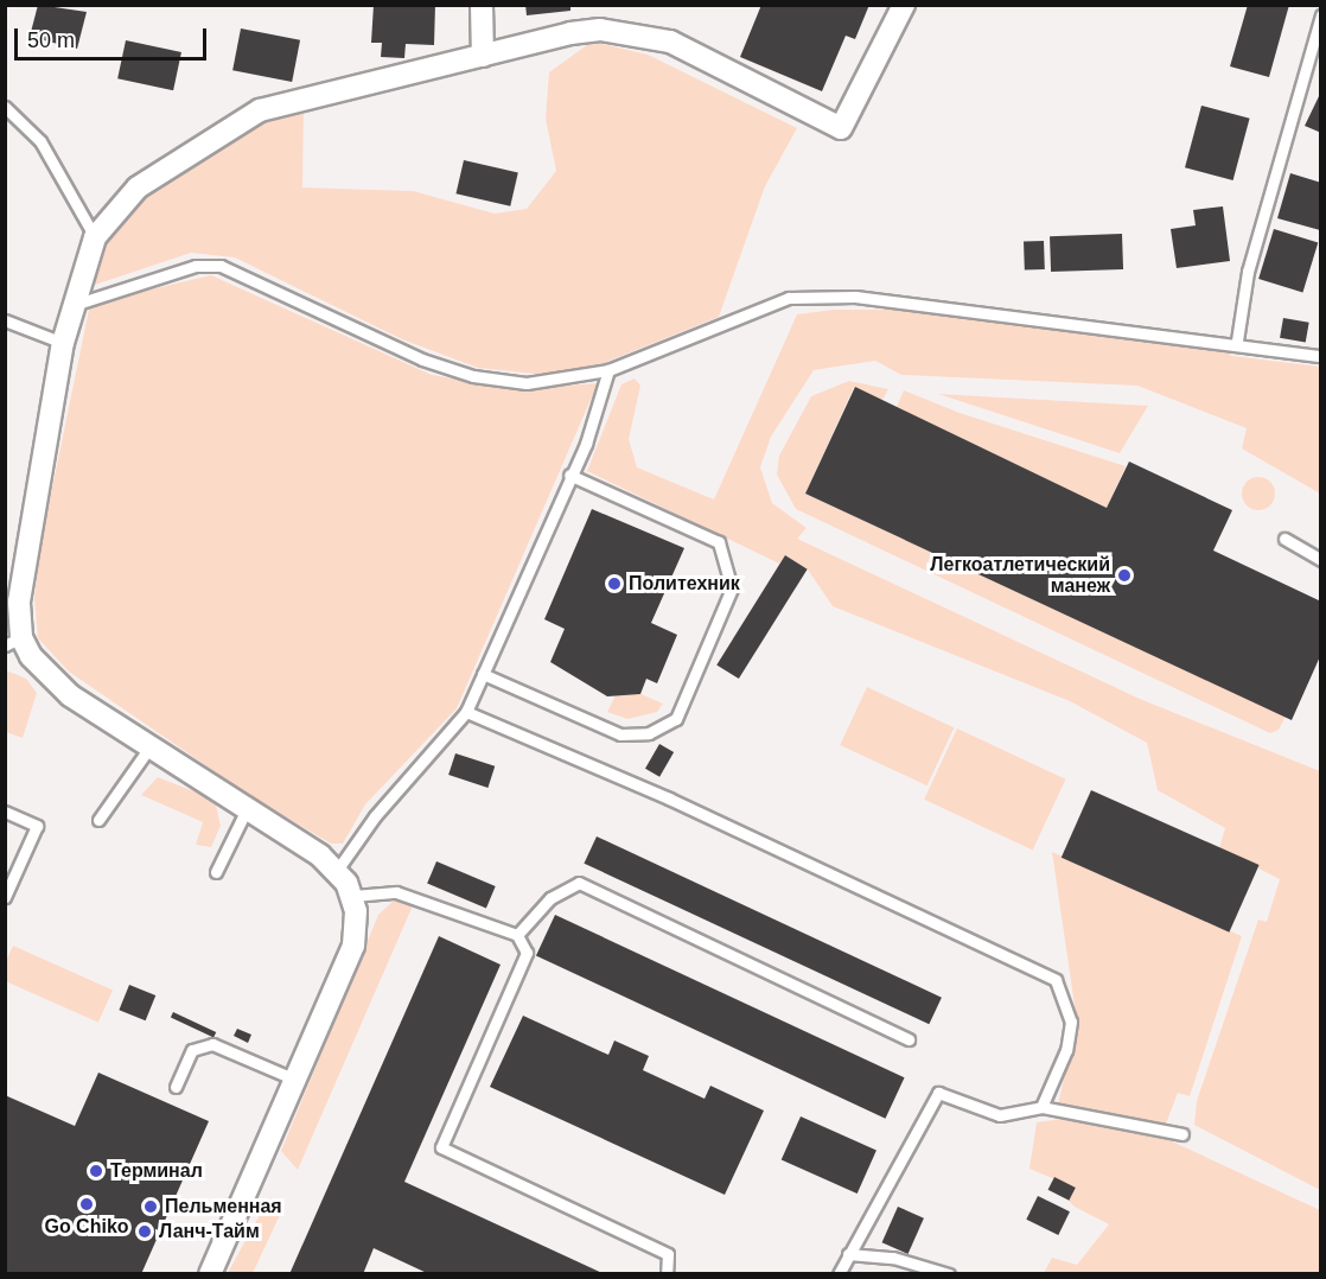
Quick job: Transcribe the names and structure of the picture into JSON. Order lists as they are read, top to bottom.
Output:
{
  "places": [
    "Легкоатлетический манеж",
    "Политехник",
    "Терминал",
    "Go Chiko",
    "Пельменная",
    "Ланч-Тайм"
  ],
  "scale_bar": "50 m"
}
